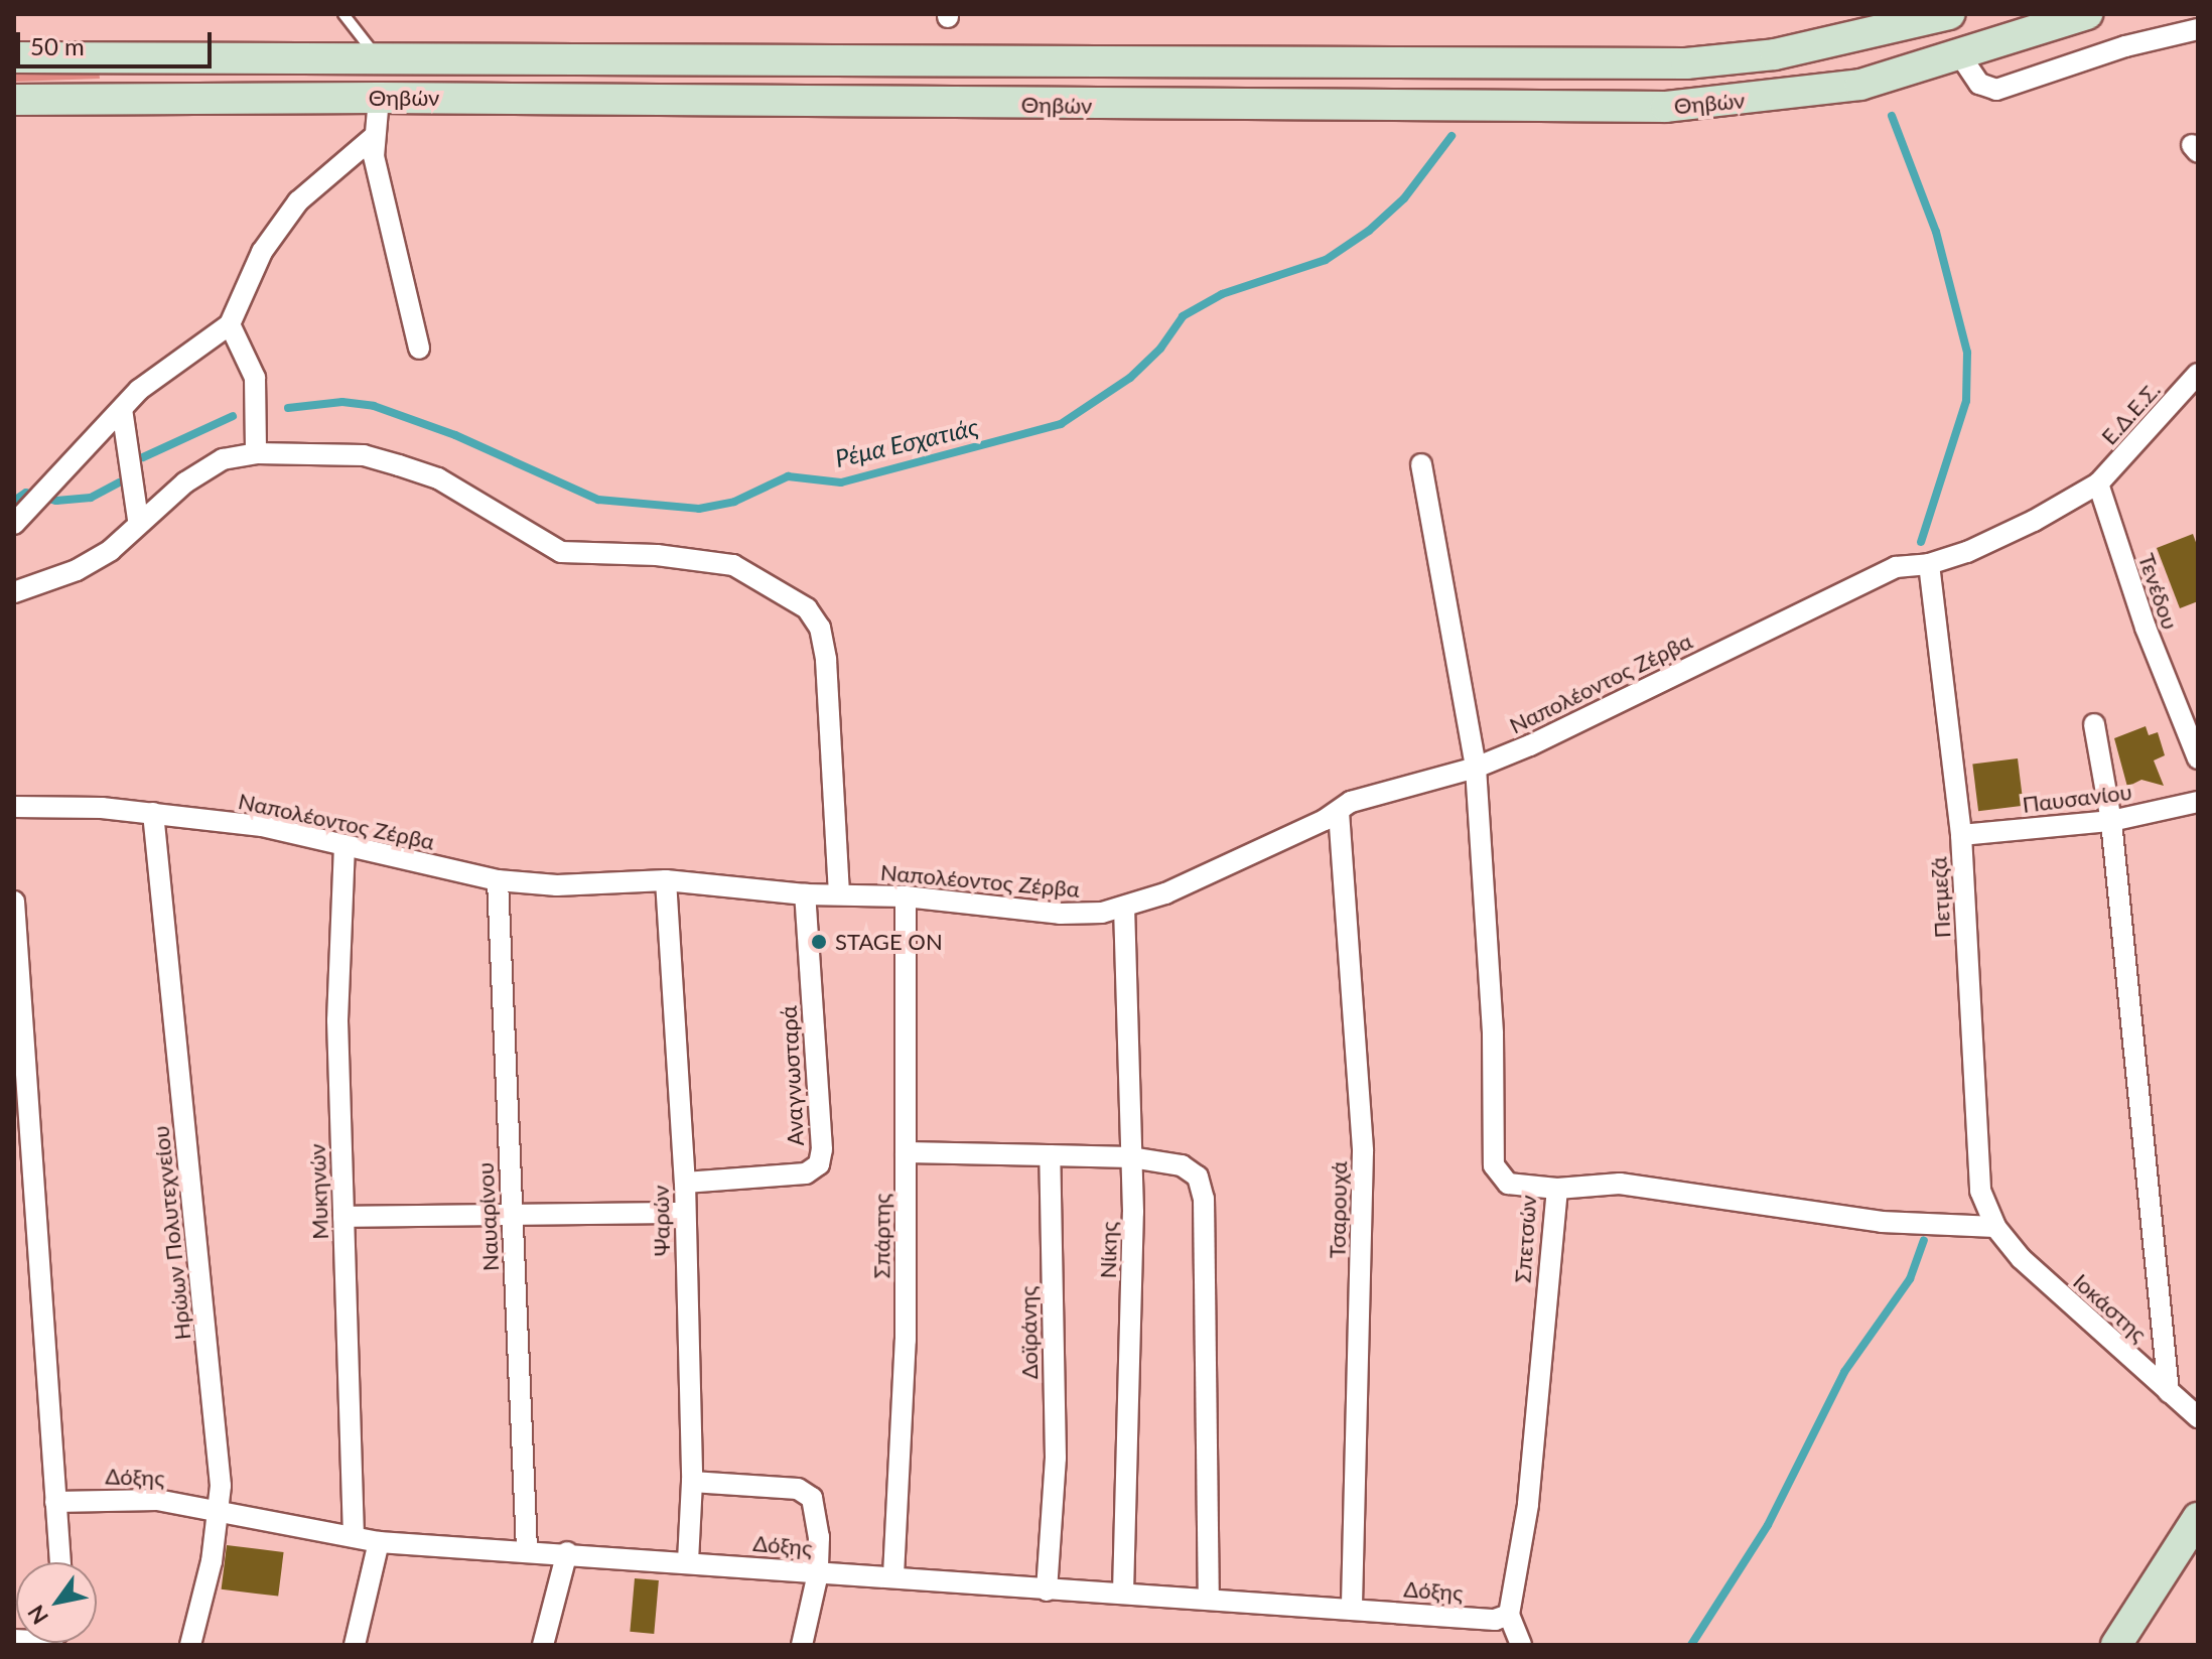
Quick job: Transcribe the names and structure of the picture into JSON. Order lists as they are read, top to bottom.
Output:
{
  "streets": {
    "main road": ["Θηβών"],
    "street": [
      "Ε.Δ.Ε.Σ.",
      "Τενέδου",
      "Ναπολέοντος Ζέρβα",
      "Παυσανίου",
      "Πετμεζά",
      "Αναγνωσταρά",
      "Μυκηνών",
      "Τσαρουχά",
      "Ναυαρίνου",
      "Ψαρών",
      "Ηρώων Πολυτεχνείου",
      "Σπάρτης",
      "Σπετσών",
      "Νίκης",
      "Ιοκάστης",
      "Δοϊράνης",
      "Δόξης"
    ]
  },
  "crossings": [
    ["Ε.Δ.Ε.Σ.", "Τενέδου"],
    ["Ε.Δ.Ε.Σ.", "Ναπολέοντος Ζέρβα"],
    ["Τενέδου", "Ναπολέοντος Ζέρβα"],
    ["Ναπολέοντος Ζέρβα", "Πετμεζά"],
    ["Ναπολέοντος Ζέρβα", "Αναγνωσταρά"],
    ["Ναπολέοντος Ζέρβα", "Μυκηνών"],
    ["Ναπολέοντος Ζέρβα", "Τσαρουχά"],
    ["Ναπολέοντος Ζέρβα", "Ναυαρίνου"],
    ["Ναπολέοντος Ζέρβα", "Ψαρών"],
    ["Ναπολέοντος Ζέρβα", "Ηρώων Πολυτεχνείου"],
    ["Ναπολέοντος Ζέρβα", "Σπάρτης"],
    ["Ναπολέοντος Ζέρβα", "Σπετσών"],
    ["Ναπολέοντος Ζέρβα", "Νίκης"],
    ["Παυσανίου", "Πετμεζά"],
    ["Πετμεζά", "Ιοκάστης"],
    ["Αναγνωσταρά", "Ψαρών"],
    ["Μυκηνών", "Δόξης"],
    ["Τσαρουχά", "Δόξης"],
    ["Ναυαρίνου", "Δόξης"],
    ["Ψαρών", "Δόξης"],
    ["Ηρώων Πολυτεχνείου", "Δόξης"],
    ["Σπάρτης", "Δόξης"],
    ["Σπετσών", "Δόξης"],
    ["Νίκης", "Δόξης"],
    ["Δοϊράνης", "Δόξης"]
  ],
  "water": ["Ρέμα Εσχατιάς"],
  "places": ["STAGE ON"],
  "scale_bar": "50 m",
  "north": "bottom left"
}
